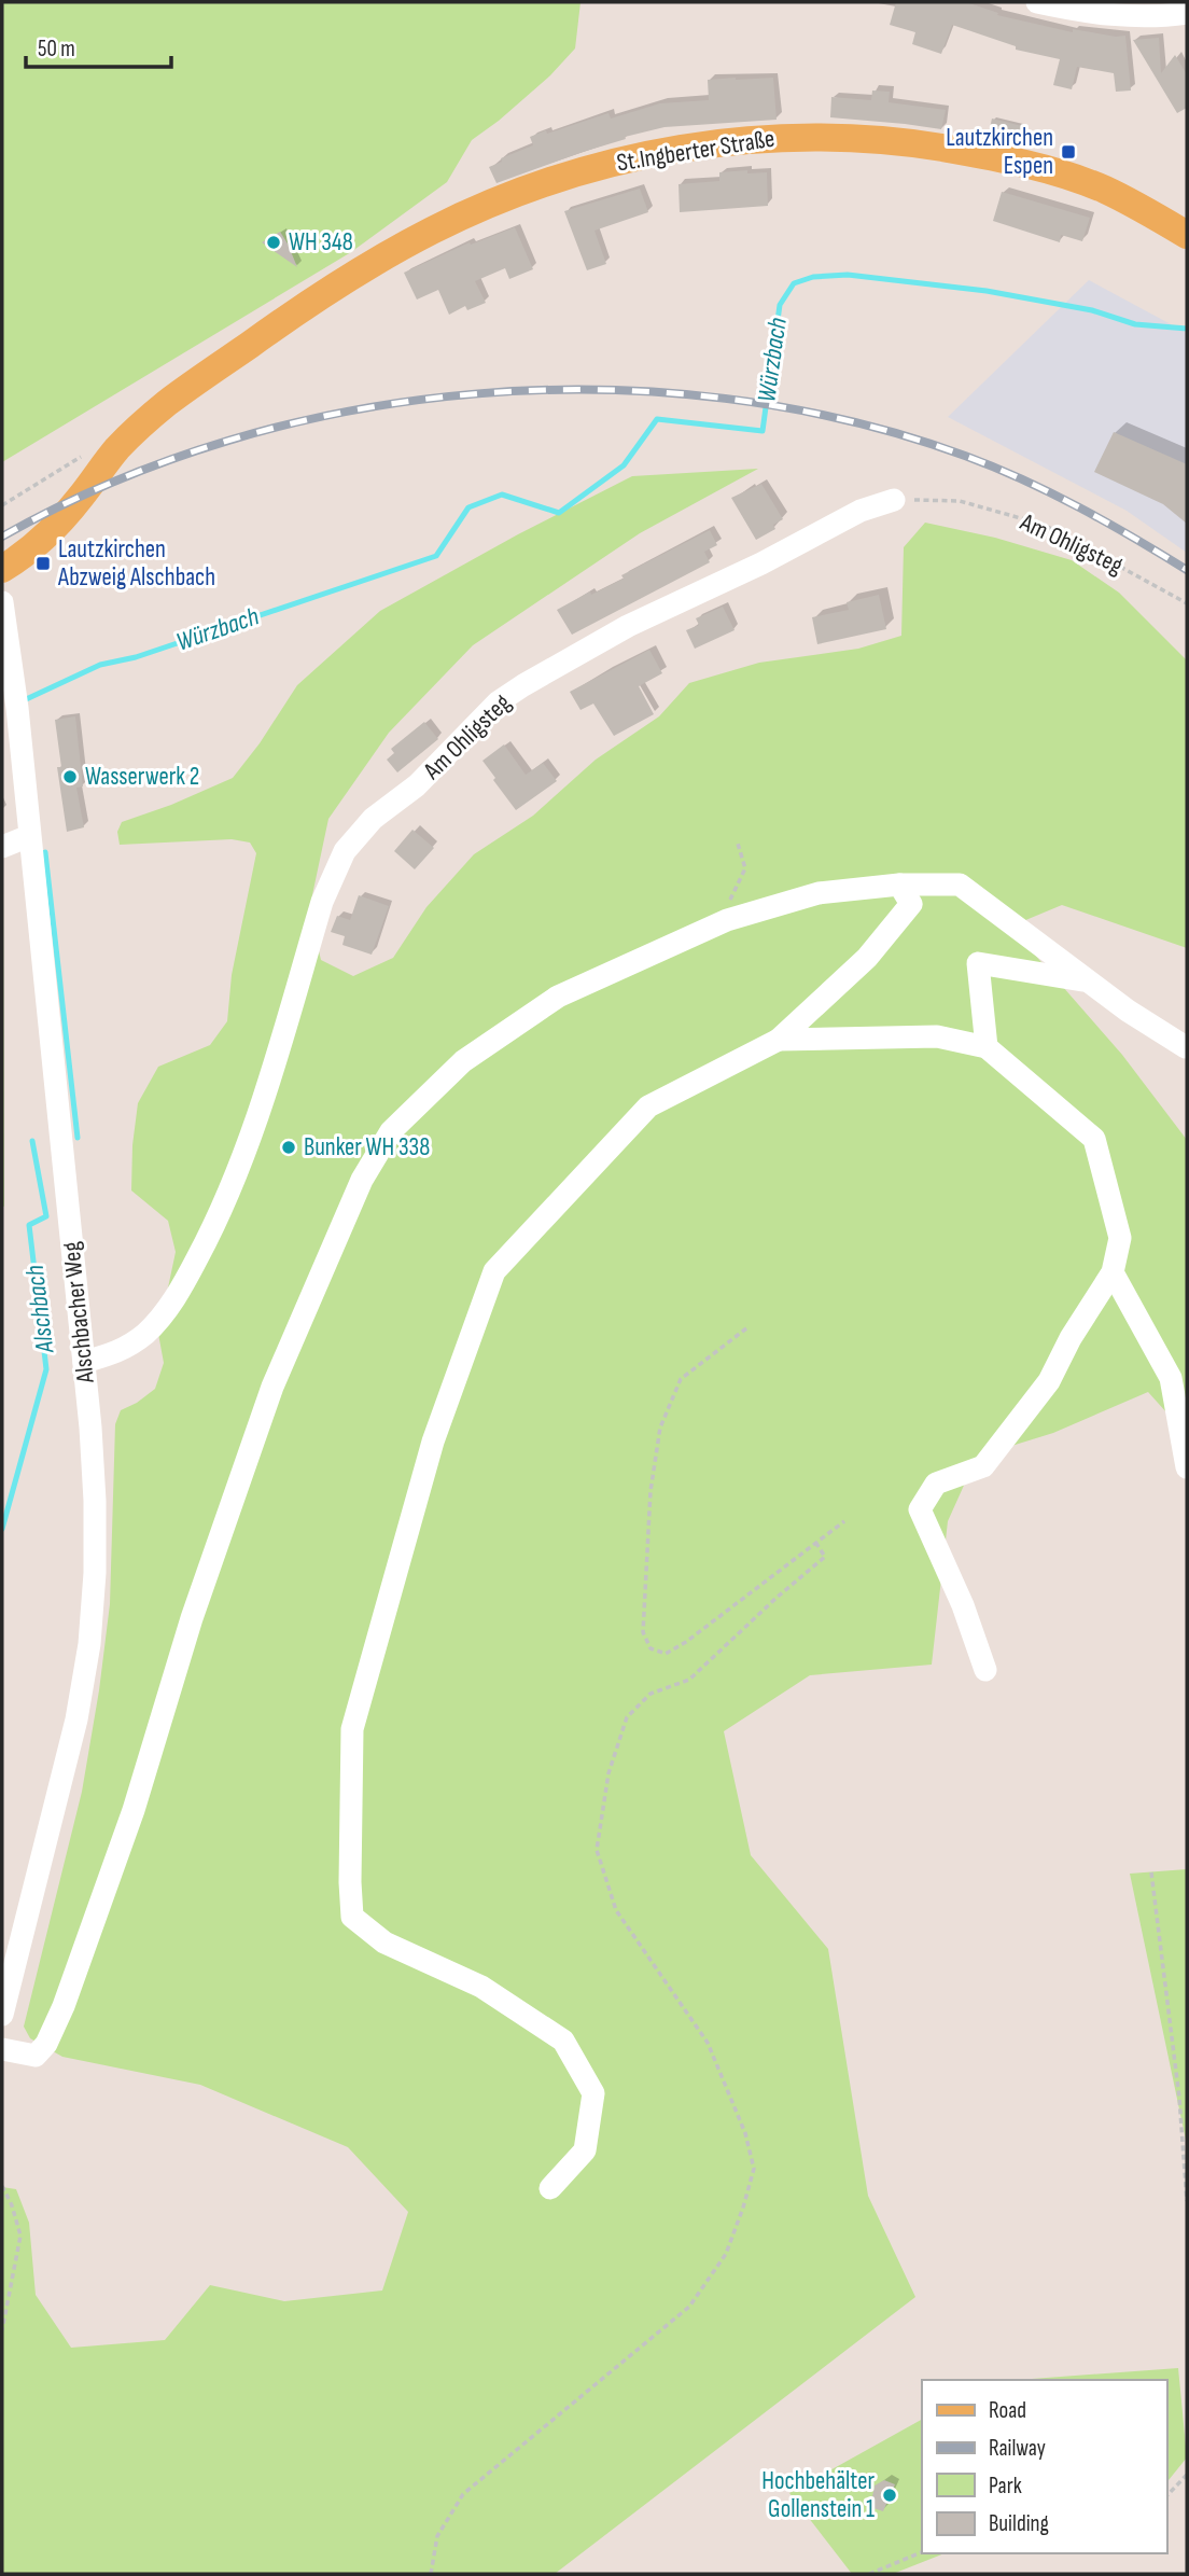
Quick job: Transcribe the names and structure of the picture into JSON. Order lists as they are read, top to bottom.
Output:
{
  "streets": {
    "main road": ["St.Ingberter Straße"],
    "street": ["Am Ohligsteg", "Alschbacher Weg"]
  },
  "crossings": [
    ["Am Ohligsteg", "Alschbacher Weg"]
  ],
  "water": ["Würzbach", "Alschbach"],
  "places": {
    "transit": ["Lautzkirchen Espen", "Lautzkirchen Abzweig Alschbach"],
    "other": [
      "WH 348",
      "Wasserwerk 2",
      "Bunker WH 338",
      "Hochbehälter Gollenstein 1"
    ]
  },
  "legend": [
    "Road",
    "Railway",
    "Park",
    "Building"
  ],
  "scale_bar": "50 m"
}
